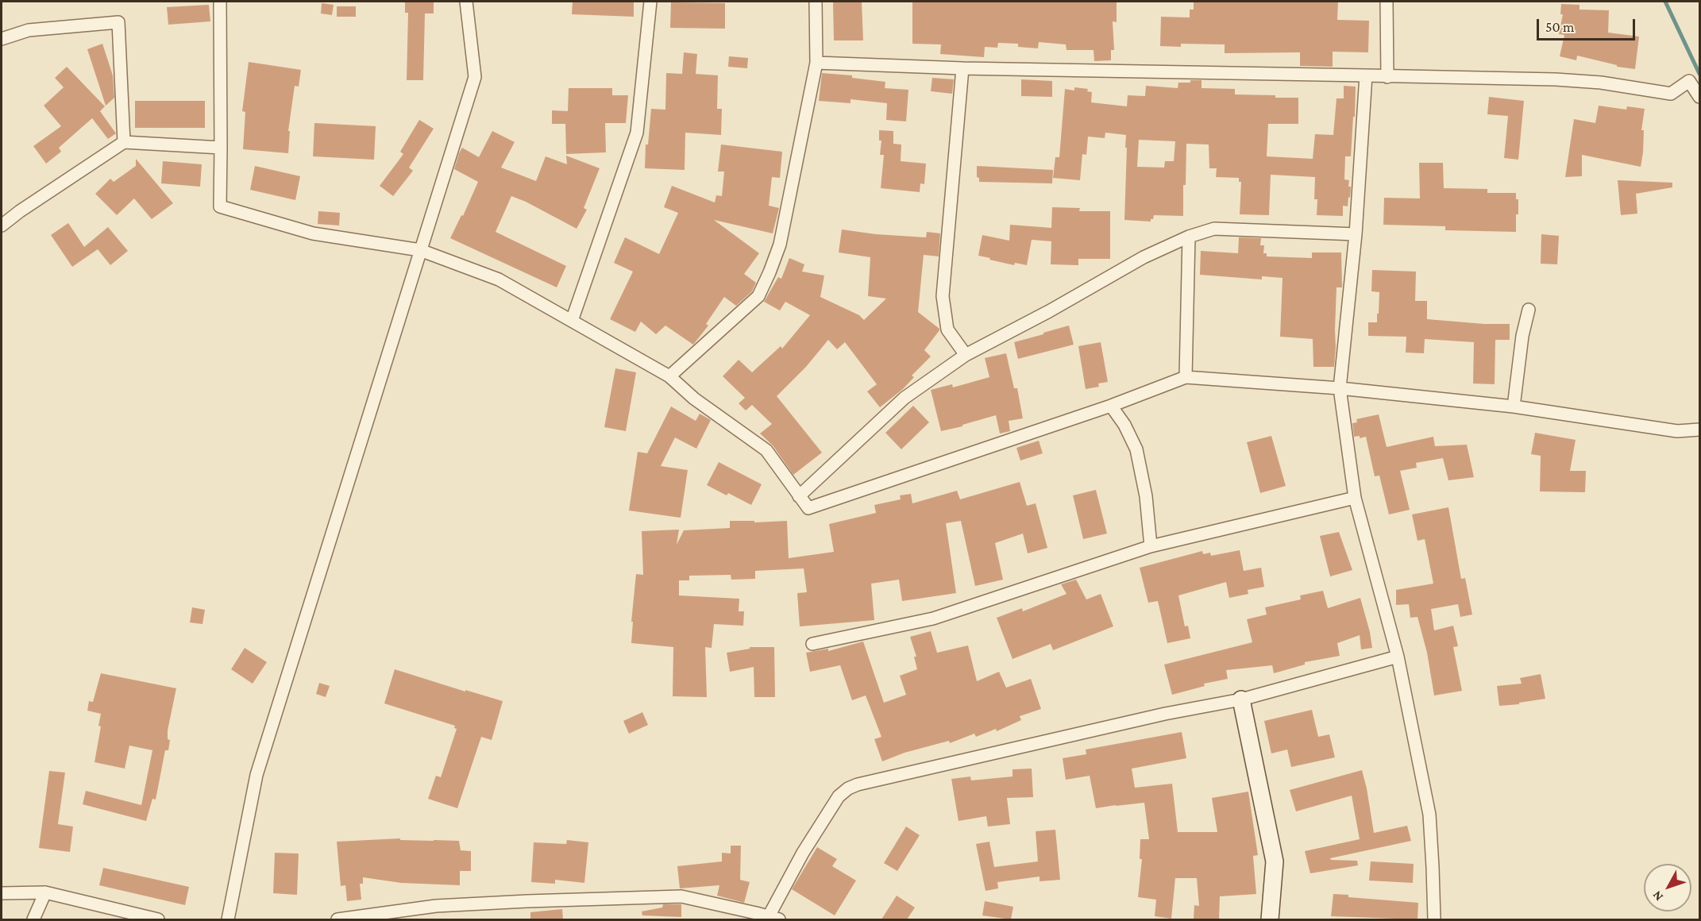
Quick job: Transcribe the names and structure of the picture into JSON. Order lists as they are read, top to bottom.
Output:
{
  "scale_bar": "50 m",
  "north": "bottom left"
}
